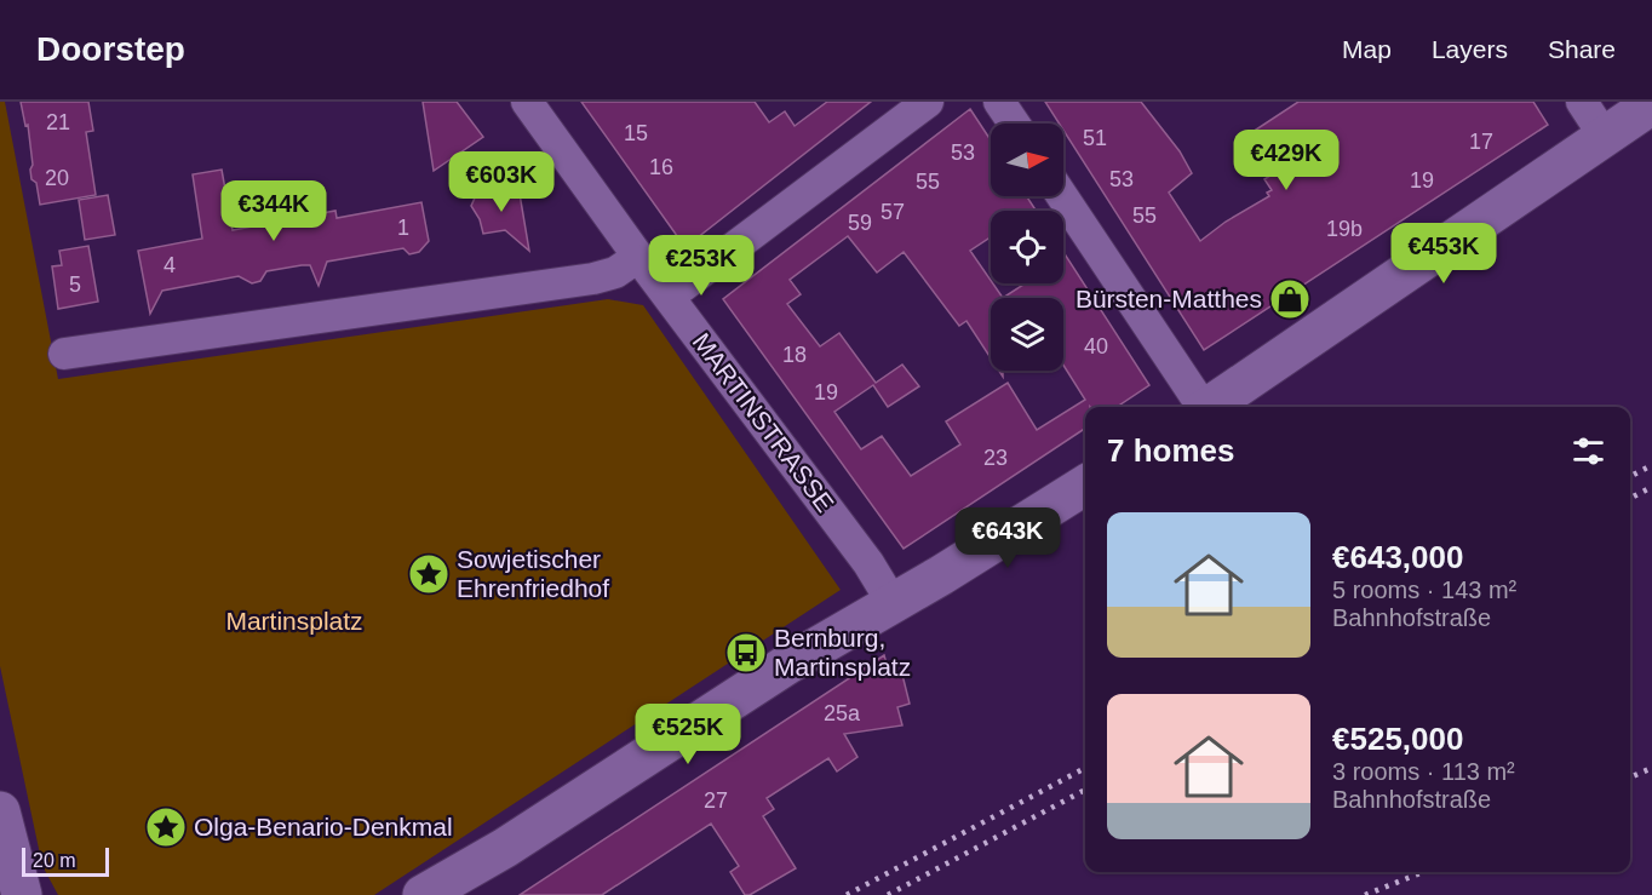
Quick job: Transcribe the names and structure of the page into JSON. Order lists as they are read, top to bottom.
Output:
{
  "streets": {
    "street": ["MARTINSTRASSE"]
  },
  "parks": ["Martinsplatz"],
  "places": {
    "shop": ["Bürsten-Matthes"],
    "place": ["Sowjetischer Ehrenfriedhof", "Olga-Benario-Denkmal"],
    "bus stop": ["Bernburg, Martinsplatz"]
  },
  "house_numbers": [
    "21",
    "15",
    "51",
    "17",
    "53",
    "16",
    "20",
    "53",
    "19",
    "55",
    "57",
    "55",
    "59",
    "1",
    "19b",
    "4",
    "5",
    "40",
    "18",
    "19",
    "23",
    "25a",
    "27"
  ],
  "scale_bar": "20 m",
  "north": "right",
  "page": {
    "header": "Doorstep",
    "nav": ["Map", "Layers", "Share"],
    "price": [
      "€429K",
      "€603K",
      "€344K",
      "€453K",
      "€253K",
      "€643K",
      "€525K"
    ],
    "heading": "7 homes",
    "list": [
      {
        "name": "€643,000",
        "note": "5 rooms · 143 m² · Bahnhofstraße"
      },
      {
        "name": "€525,000",
        "note": "3 rooms · 113 m² · Bahnhofstraße"
      }
    ],
    "scale": "20 m"
  }
}
